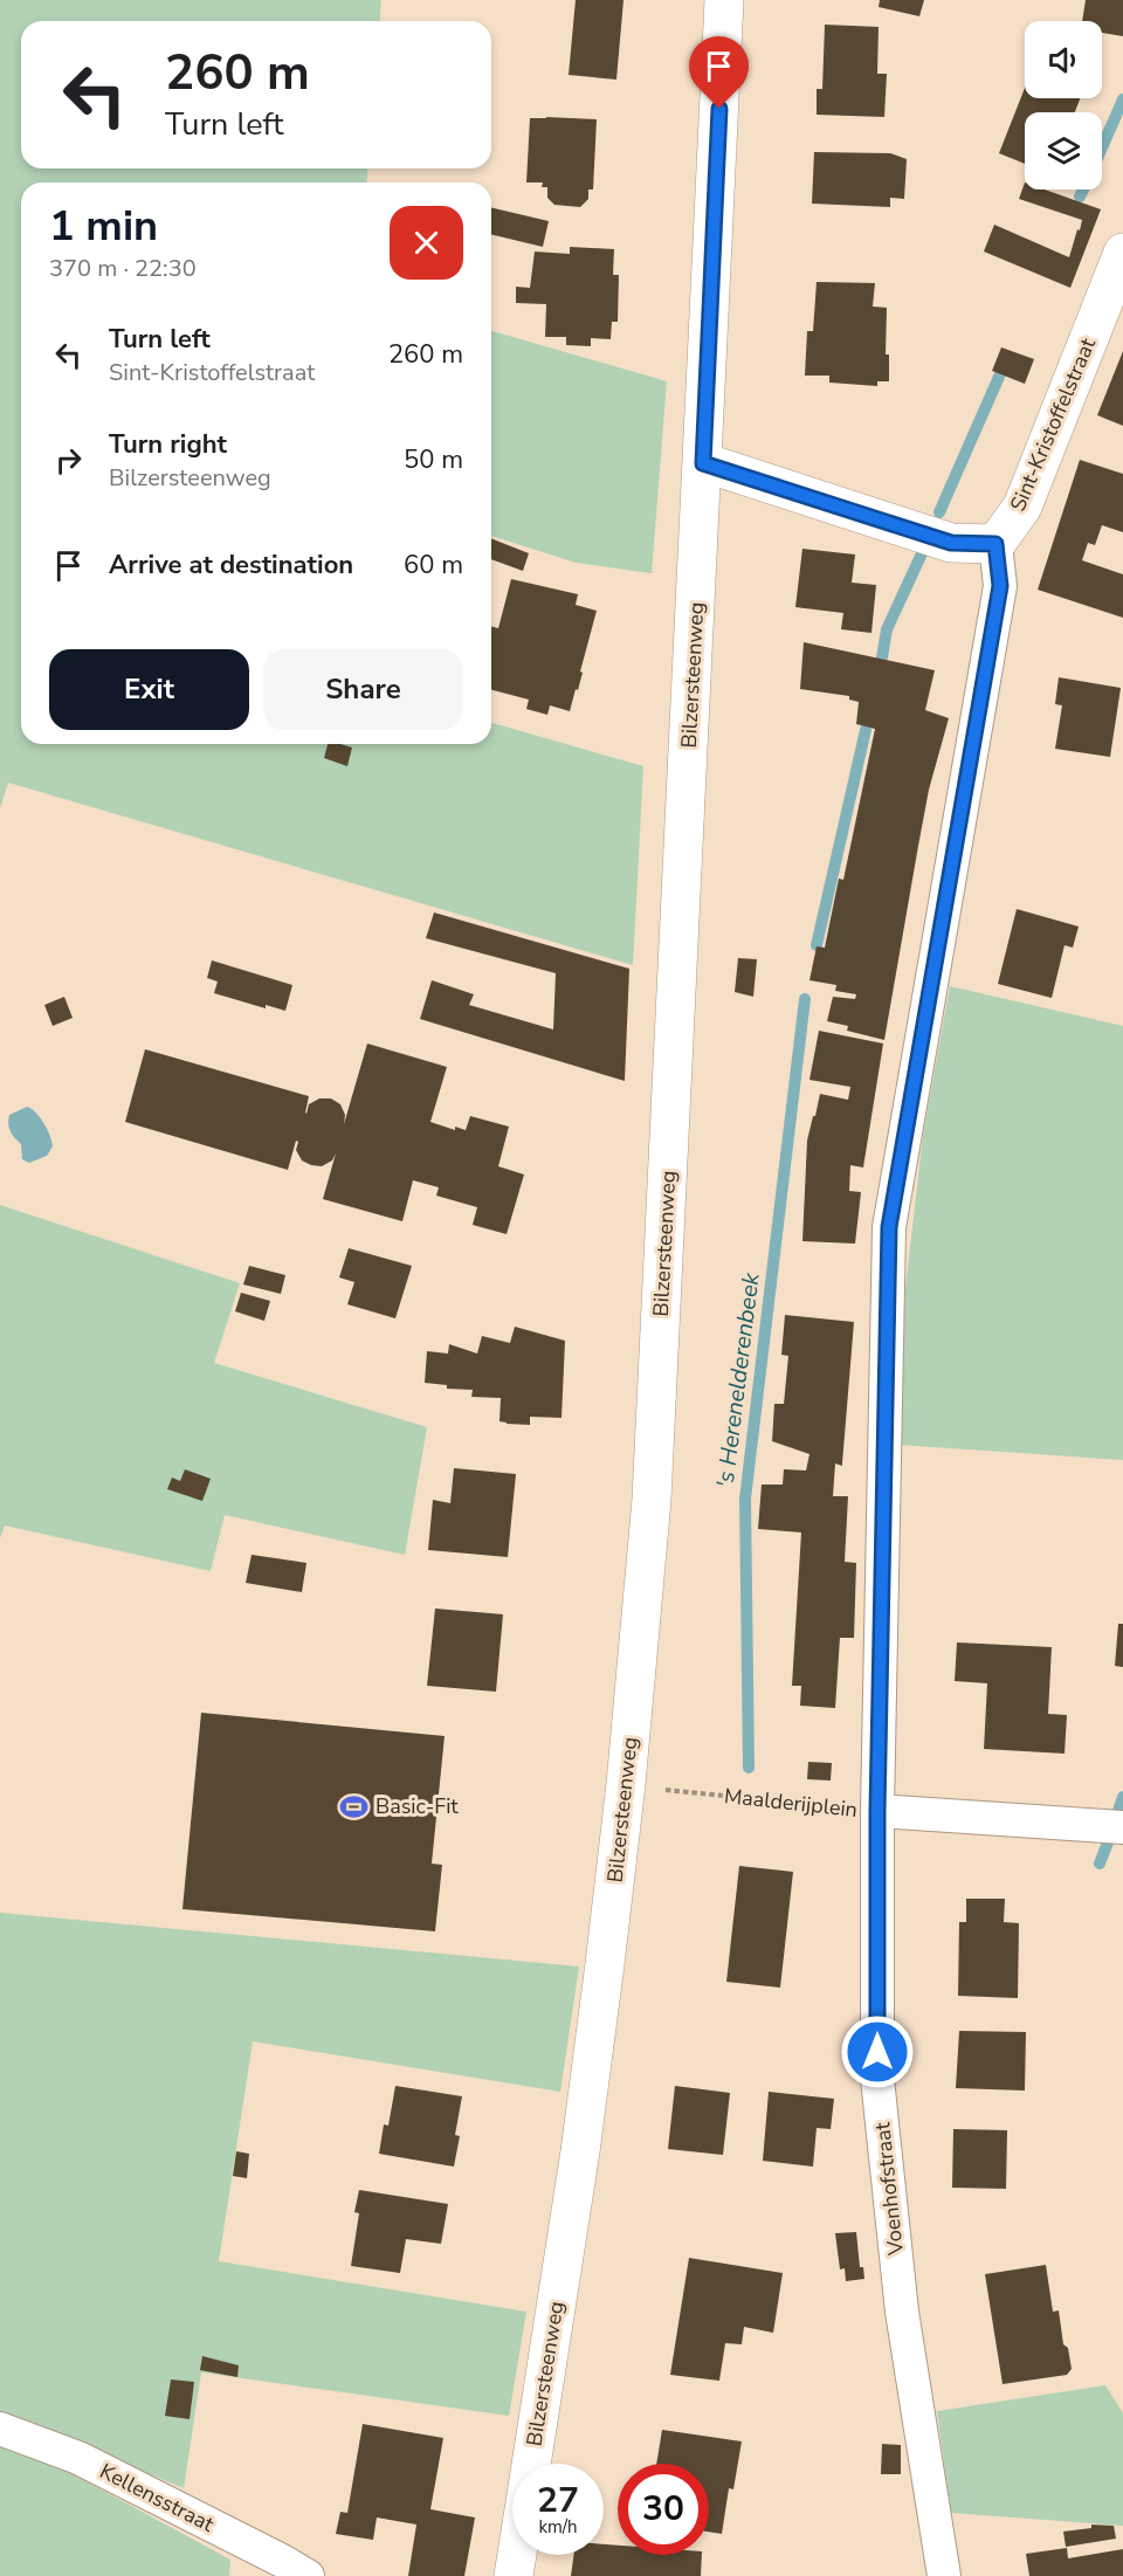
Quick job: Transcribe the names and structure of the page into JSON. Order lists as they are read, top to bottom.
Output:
{
  "streets": {
    "main road": ["Sint-Kristoffelstraat", "Bilzersteenweg"],
    "street": ["Maalderijplein", "Voenhofstraat", "Kellensstraat"]
  },
  "crossings": [
    ["Sint-Kristoffelstraat", "Voenhofstraat"],
    ["Bilzersteenweg", "Maalderijplein"],
    ["Maalderijplein", "Voenhofstraat"]
  ],
  "water": ["'s Herenelderenbeek"],
  "places": {
    "sports": ["Basic-Fit"]
  },
  "page": {
    "turn": ["260 m", "Turn left"],
    "heading": ["1 min", "370 m · 22:30"],
    "list": [
      {
        "name": "Turn left",
        "note": "Sint-Kristoffelstraat",
        "value": "260 m"
      },
      {
        "name": "Turn right",
        "note": "Bilzersteenweg",
        "value": "50 m"
      },
      {
        "name": "Arrive at destination",
        "value": "60 m"
      }
    ],
    "buttons": ["Exit", "Share"],
    "speed": "27 km/h",
    "limit": "30"
  }
}
